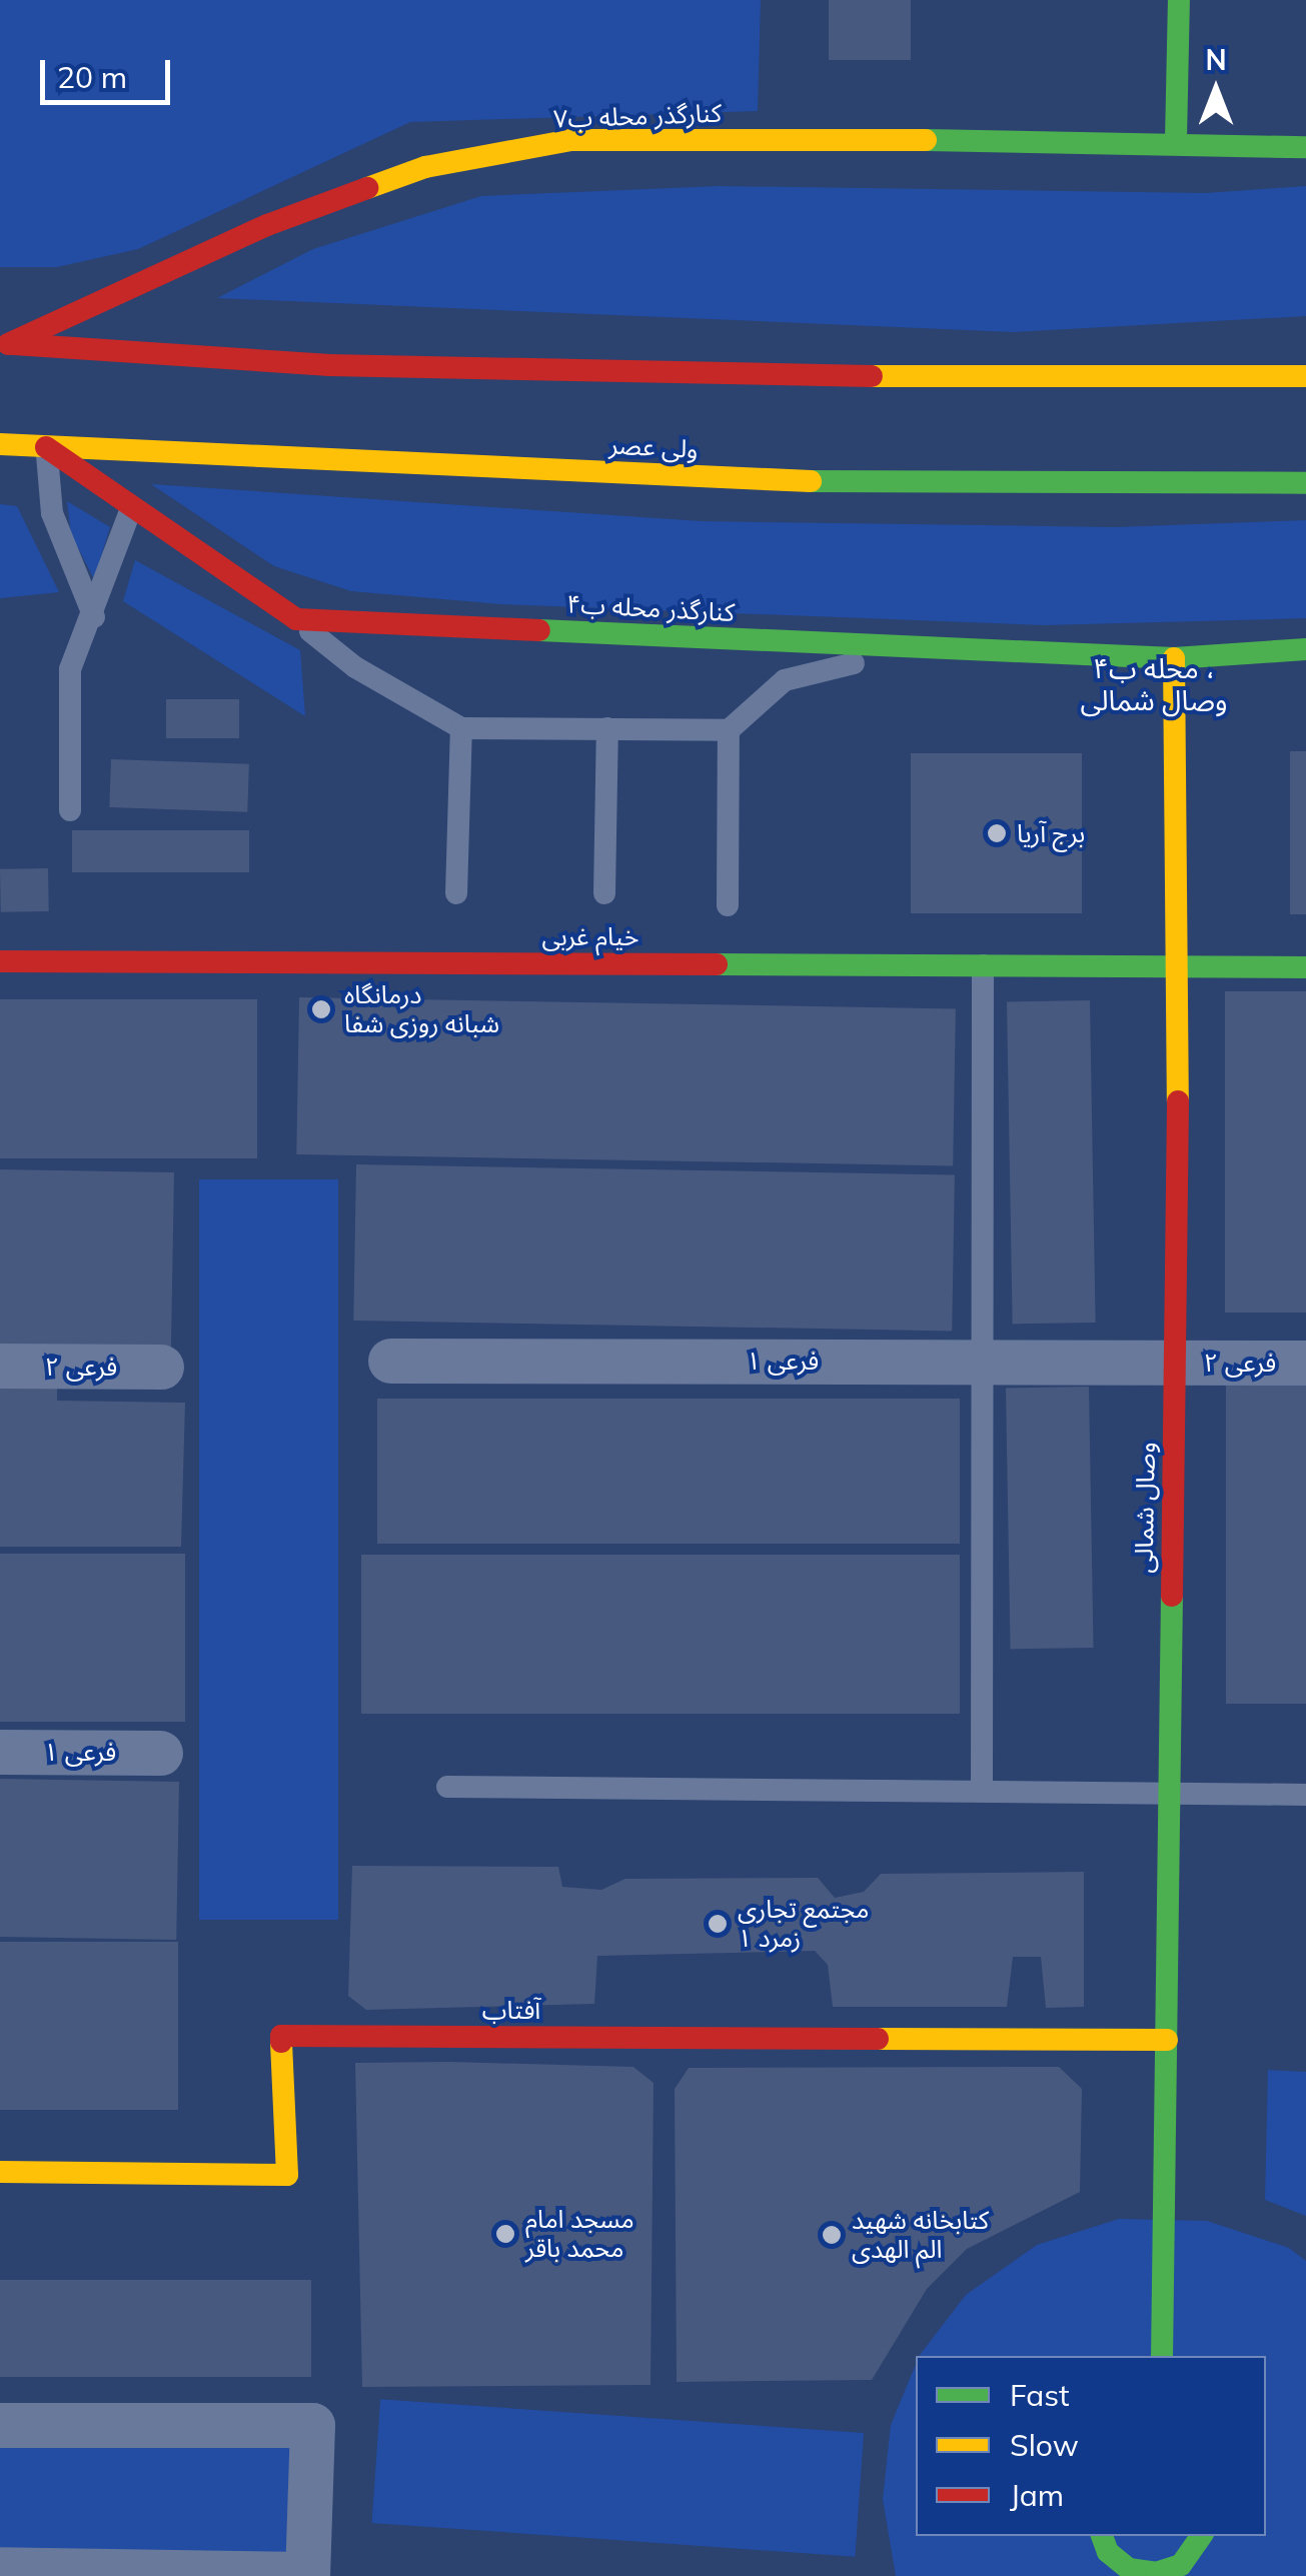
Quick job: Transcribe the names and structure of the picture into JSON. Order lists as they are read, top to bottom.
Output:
{
  "streets": {
    "street": [
      "کنارگذر محله ب۷",
      "ولی عصر",
      "کنارگذر محله ب۴",
      "خیام غربی",
      "فرعی ۱",
      "فرعی ۲",
      "وصال شمالی",
      "آفتاب"
    ]
  },
  "crossings": [
    ["کنارگذر محله ب۴", "وصال شمالی"],
    ["خیام غربی", "وصال شمالی"],
    ["فرعی ۱", "فرعی ۲"],
    ["فرعی ۱", "وصال شمالی"],
    ["فرعی ۲", "وصال شمالی"],
    ["وصال شمالی", "آفتاب"]
  ],
  "districts": ["محله ب۴ ، وصال شمالی"],
  "places": [
    "برج آریا",
    "درمانگاه شبانه روزی شفا",
    "مجتمع تجاری زمرد ۱",
    "مسجد امام محمد باقر",
    "کتابخانه شهید الم الهدی"
  ],
  "legend": ["Fast", "Slow", "Jam"],
  "scale_bar": "20 m",
  "north": "top"
}
